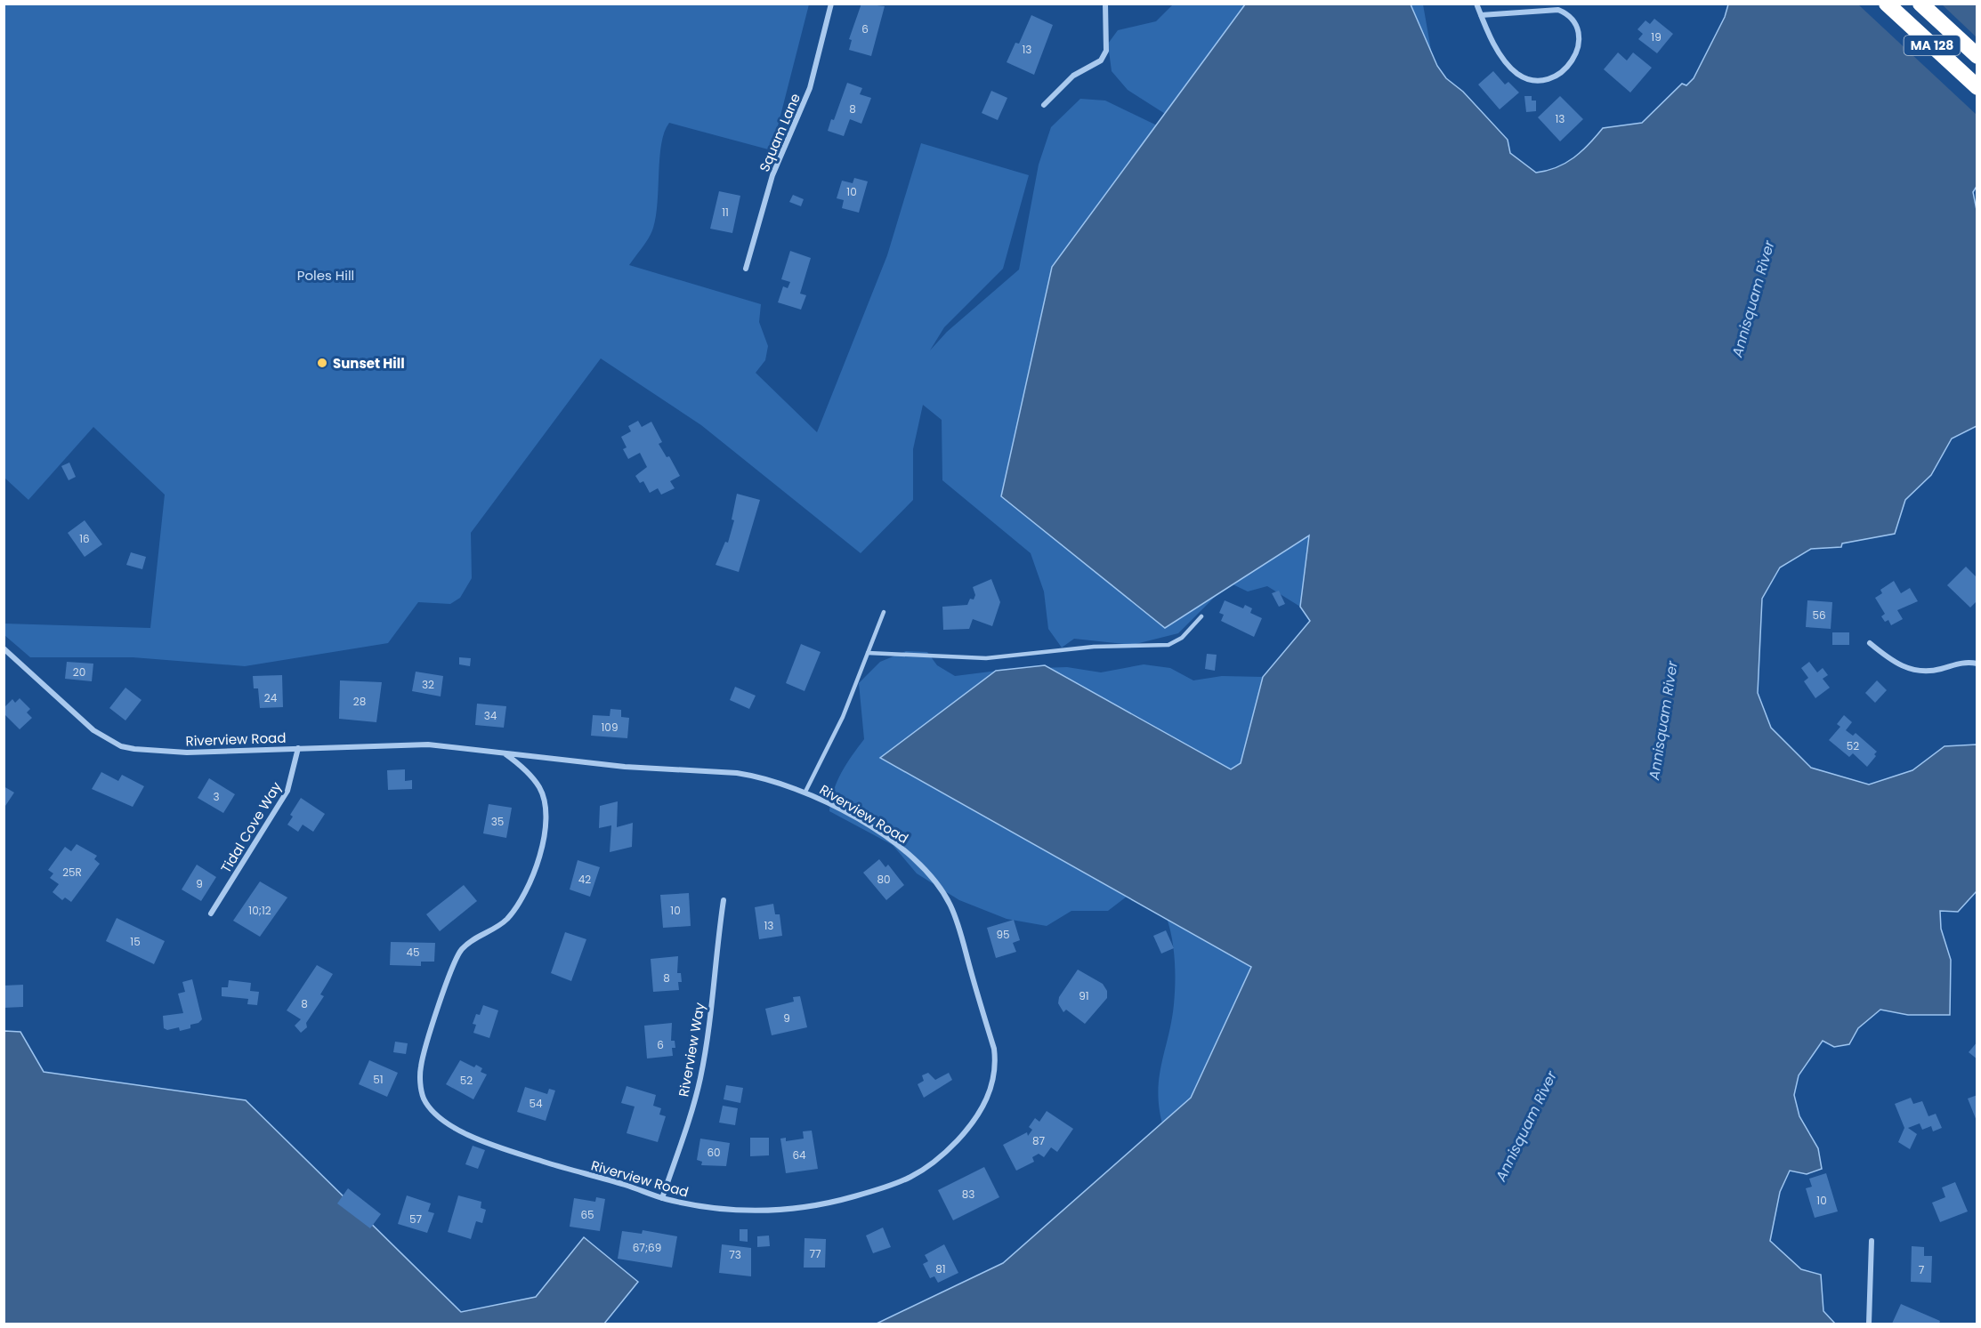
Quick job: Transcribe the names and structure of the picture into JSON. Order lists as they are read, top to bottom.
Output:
{
  "streets": {
    "highway": ["MA 128"],
    "street": [
      "Squam Lane",
      "Riverview Road",
      "Tidal Cove Way",
      "Riverview Way"
    ]
  },
  "crossings": [
    ["Riverview Road", "Tidal Cove Way"],
    ["Riverview Road", "Riverview Way"]
  ],
  "water": ["Annisquam River"],
  "parks": ["Poles Hill"],
  "places": ["Sunset Hill"],
  "house_numbers": [
    "6",
    "19",
    "13",
    "8",
    "13",
    "10",
    "11",
    "16",
    "56",
    "20",
    "32",
    "24",
    "28",
    "34",
    "109",
    "52",
    "3",
    "35",
    "25R",
    "42",
    "80",
    "9",
    "10;12",
    "10",
    "13",
    "95",
    "15",
    "45",
    "8",
    "91",
    "8",
    "9",
    "6",
    "51",
    "52",
    "54",
    "87",
    "60",
    "64",
    "83",
    "10",
    "65",
    "57",
    "67;69",
    "77",
    "73",
    "81",
    "7"
  ]
}
